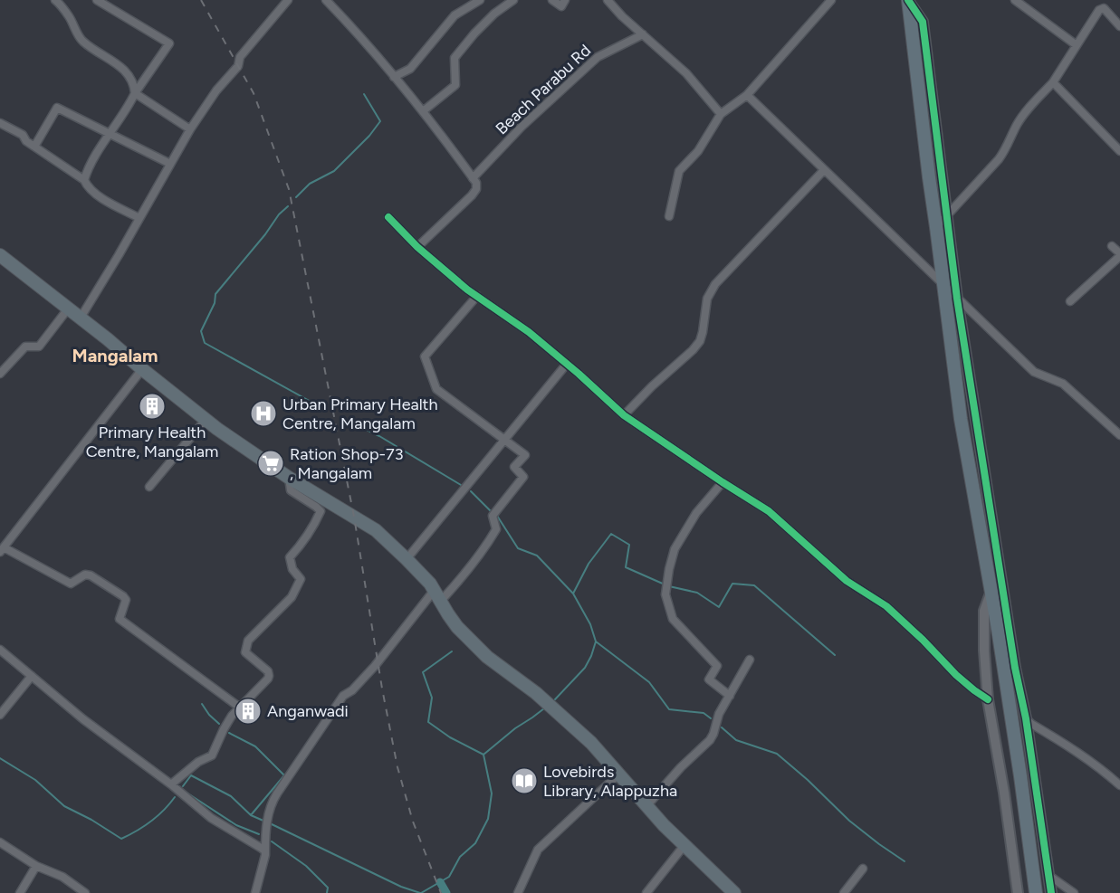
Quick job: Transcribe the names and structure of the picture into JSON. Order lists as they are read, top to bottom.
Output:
{
  "streets": {
    "street": ["Beach Parabu Rd"]
  },
  "districts": ["Mangalam"],
  "places": {
    "building": ["Primary Health Centre, Mangalam", "Anganwadi"],
    "hospital": ["Urban Primary Health Centre, Mangalam"],
    "supermarket": ["Ration Shop-73 , Mangalam"],
    "library": ["Lovebirds Library, Alappuzha"]
  }
}
